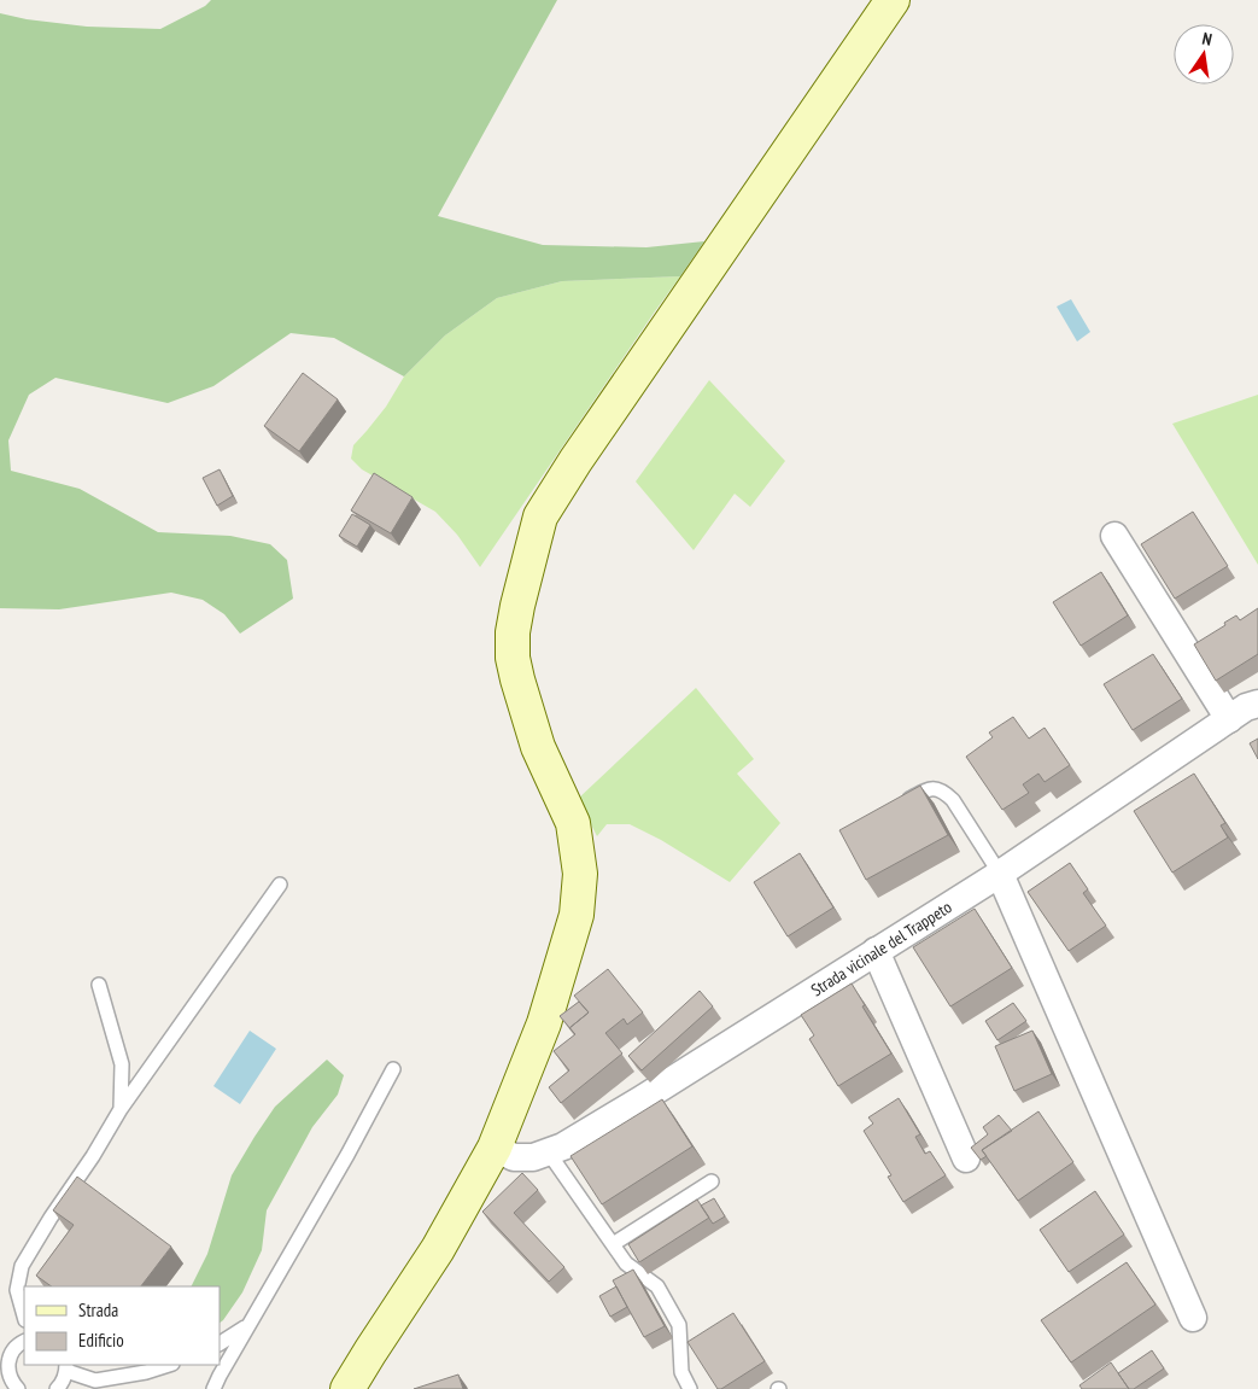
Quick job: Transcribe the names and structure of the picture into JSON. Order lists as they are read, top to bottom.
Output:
{
  "streets": {
    "street": ["Strada vicinale del Trappeto"]
  },
  "legend": ["Strada", "Edificio"],
  "north": "top"
}
